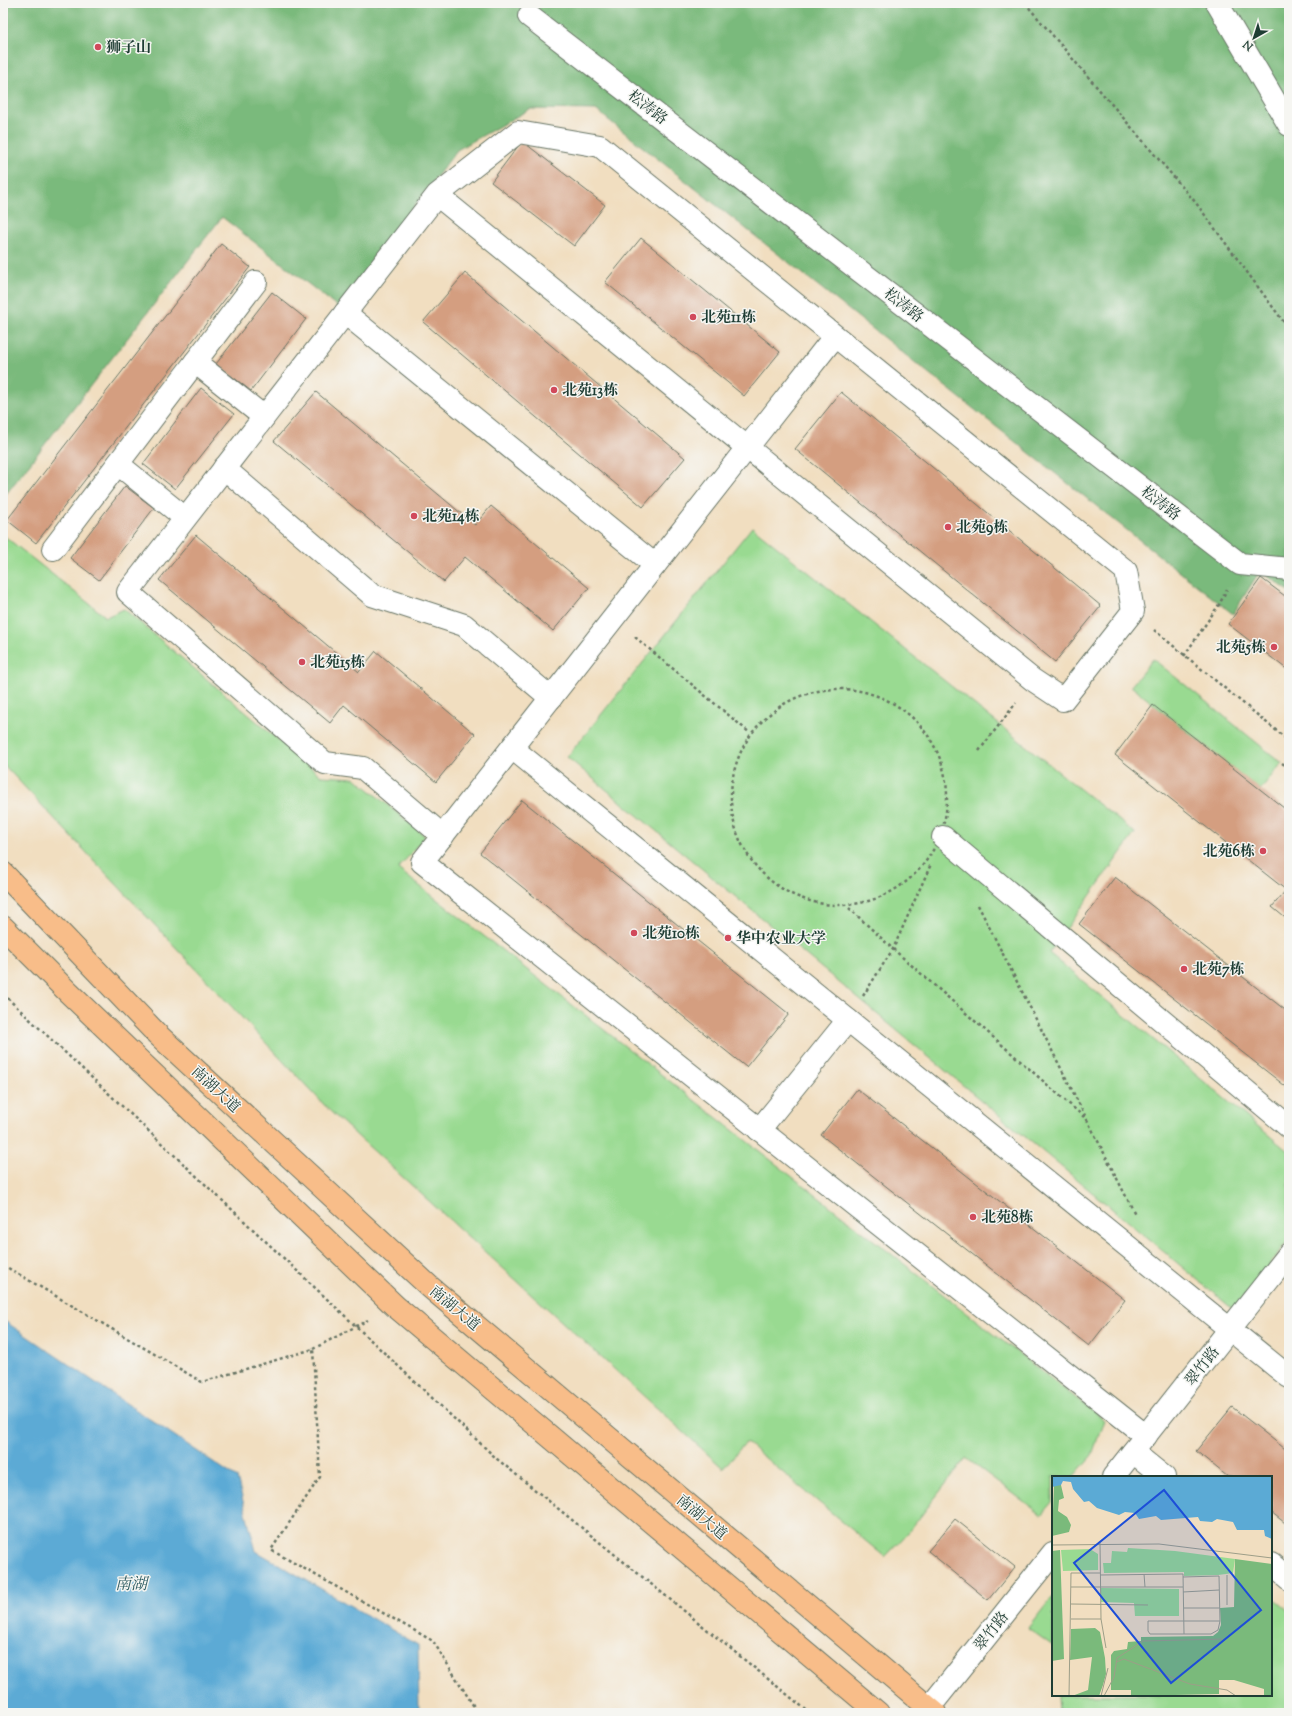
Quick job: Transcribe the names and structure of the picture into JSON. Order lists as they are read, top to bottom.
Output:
{
  "streets": {
    "main road": ["南湖大道"],
    "street": ["松涛路", "翠竹路"]
  },
  "crossings": [
    ["南湖大道", "翠竹路"]
  ],
  "water": ["南湖"],
  "places": [
    "狮子山",
    "北苑11栋",
    "北苑13栋",
    "北苑14栋",
    "北苑9栋",
    "北苑5栋",
    "北苑15栋",
    "北苑6栋",
    "北苑10栋",
    "华中农业大学",
    "北苑7栋",
    "北苑8栋"
  ],
  "north": "bottom left"
}
